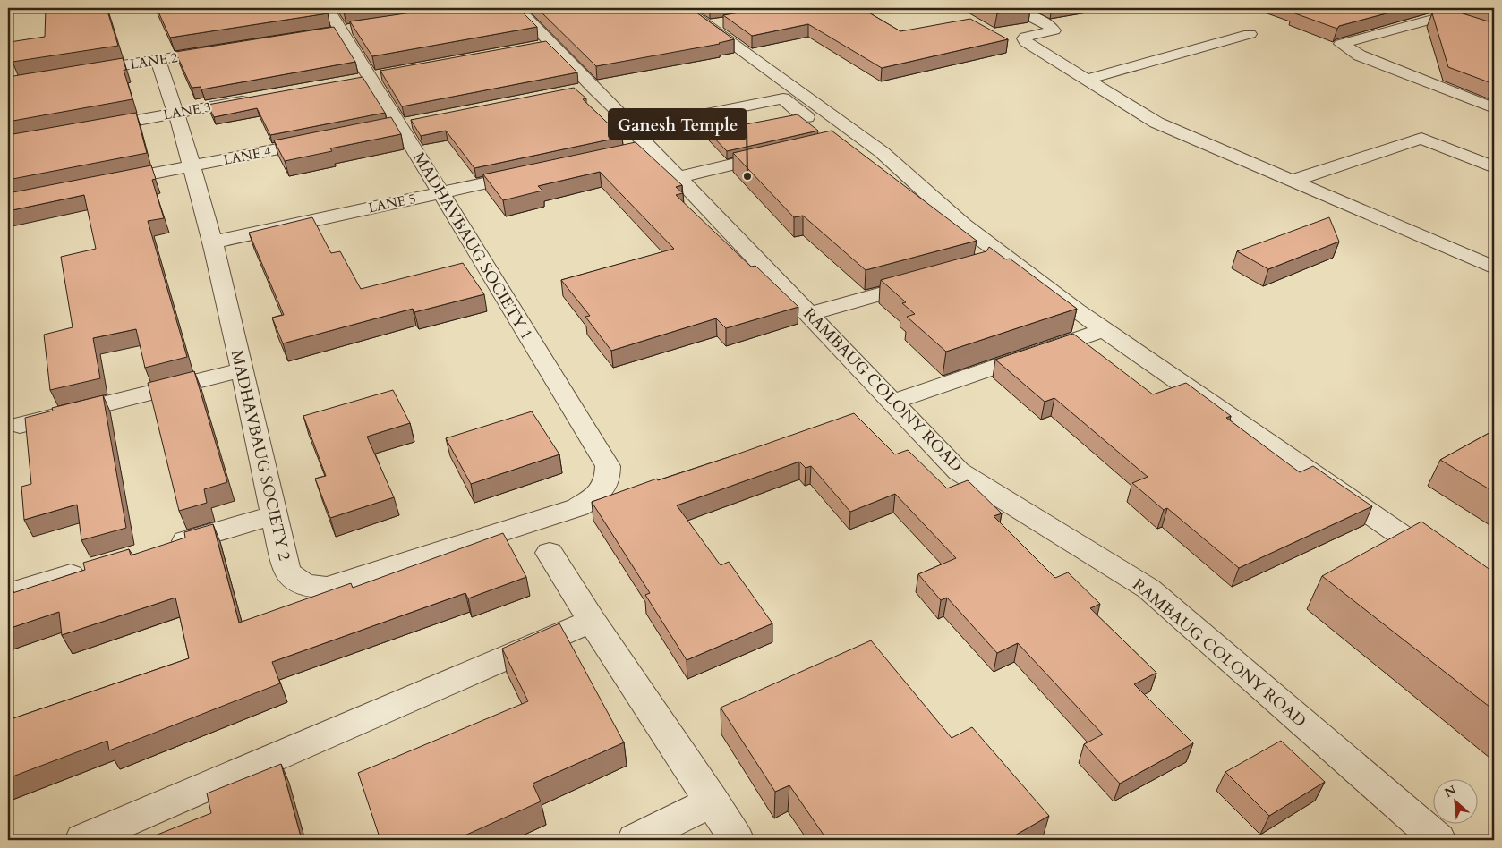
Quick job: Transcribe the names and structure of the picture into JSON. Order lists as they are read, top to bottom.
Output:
{
  "streets": {
    "street": [
      "LANE 2",
      "LANE 3",
      "LANE 4",
      "LANE 5",
      "MADHAVBAUG SOCIETY 1",
      "RAMBAUG COLONY ROAD",
      "MADHAVBAUG SOCIETY 2"
    ]
  },
  "crossings": [
    ["LANE 2", "MADHAVBAUG SOCIETY 2"],
    ["LANE 3", "MADHAVBAUG SOCIETY 2"],
    ["LANE 4", "MADHAVBAUG SOCIETY 2"],
    ["LANE 5", "MADHAVBAUG SOCIETY 1"],
    ["LANE 5", "MADHAVBAUG SOCIETY 2"],
    ["MADHAVBAUG SOCIETY 1", "MADHAVBAUG SOCIETY 2"]
  ],
  "places": ["Ganesh Temple"],
  "north": "top left"
}
